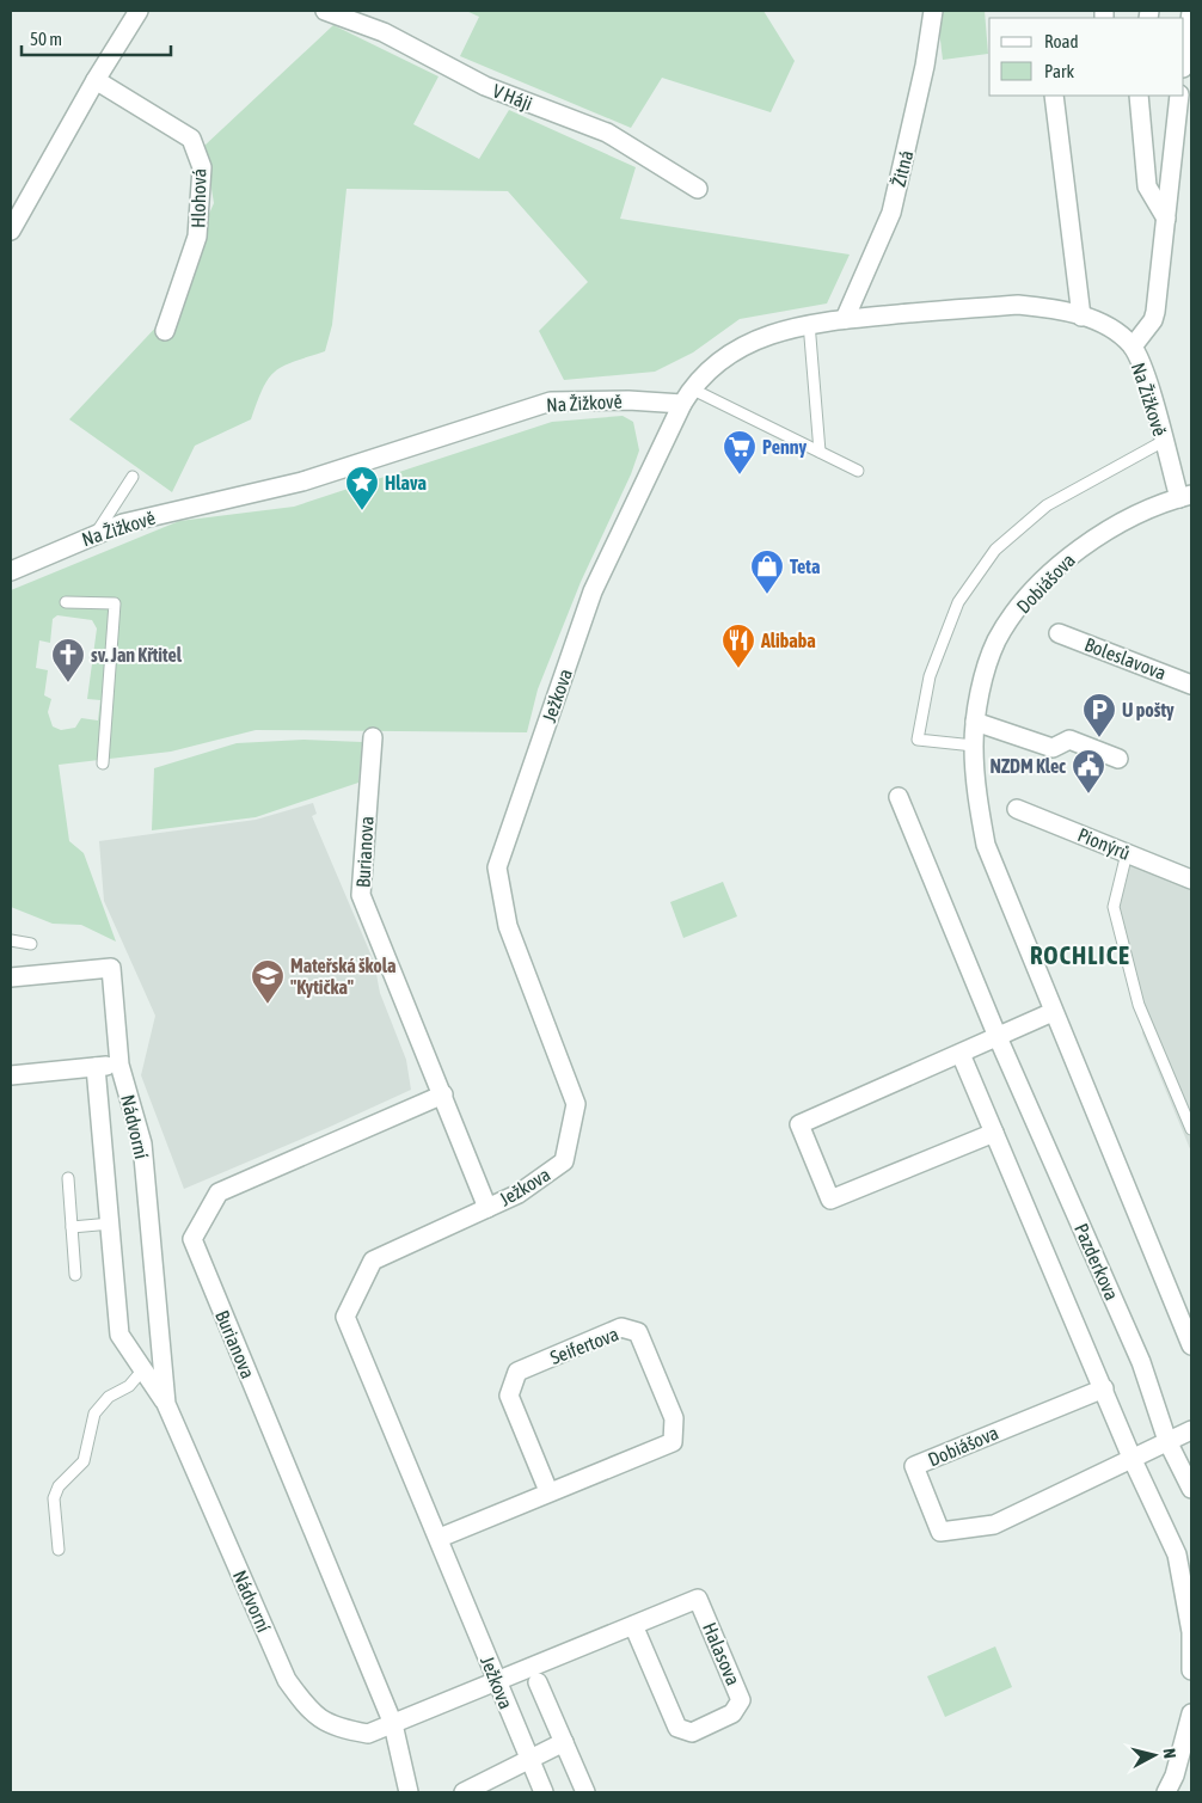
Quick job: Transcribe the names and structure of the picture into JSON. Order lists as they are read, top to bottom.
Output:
{
  "streets": {
    "street": [
      "V Háji",
      "Žitná",
      "Hlohová",
      "Na Žižkově",
      "Dobiášova",
      "Boleslavova",
      "Ježkova",
      "Pionýrů",
      "Burianova",
      "Nádvorní",
      "Pazderkova",
      "Seifertova",
      "Halasova"
    ]
  },
  "crossings": [
    ["Žitná", "Na Žižkově"],
    ["Na Žižkově", "Dobiášova"],
    ["Na Žižkově", "Ježkova"],
    ["Dobiášova", "Pazderkova"],
    ["Ježkova", "Burianova"],
    ["Ježkova", "Seifertova"],
    ["Ježkova", "Halasova"],
    ["Burianova", "Nádvorní"]
  ],
  "districts": ["ROCHLICE"],
  "places": {
    "supermarket": ["Penny"],
    "place": ["Hlava"],
    "shop": ["Teta"],
    "restaurant": ["Alibaba"],
    "church": ["sv. Jan Křtitel"],
    "parking": ["U pošty"],
    "public building": ["NZDM Klec"],
    "school or university": ["Mateřská škola \"Kytička\""]
  },
  "legend": ["Road", "Park"],
  "scale_bar": "50 m",
  "north": "right"
}
